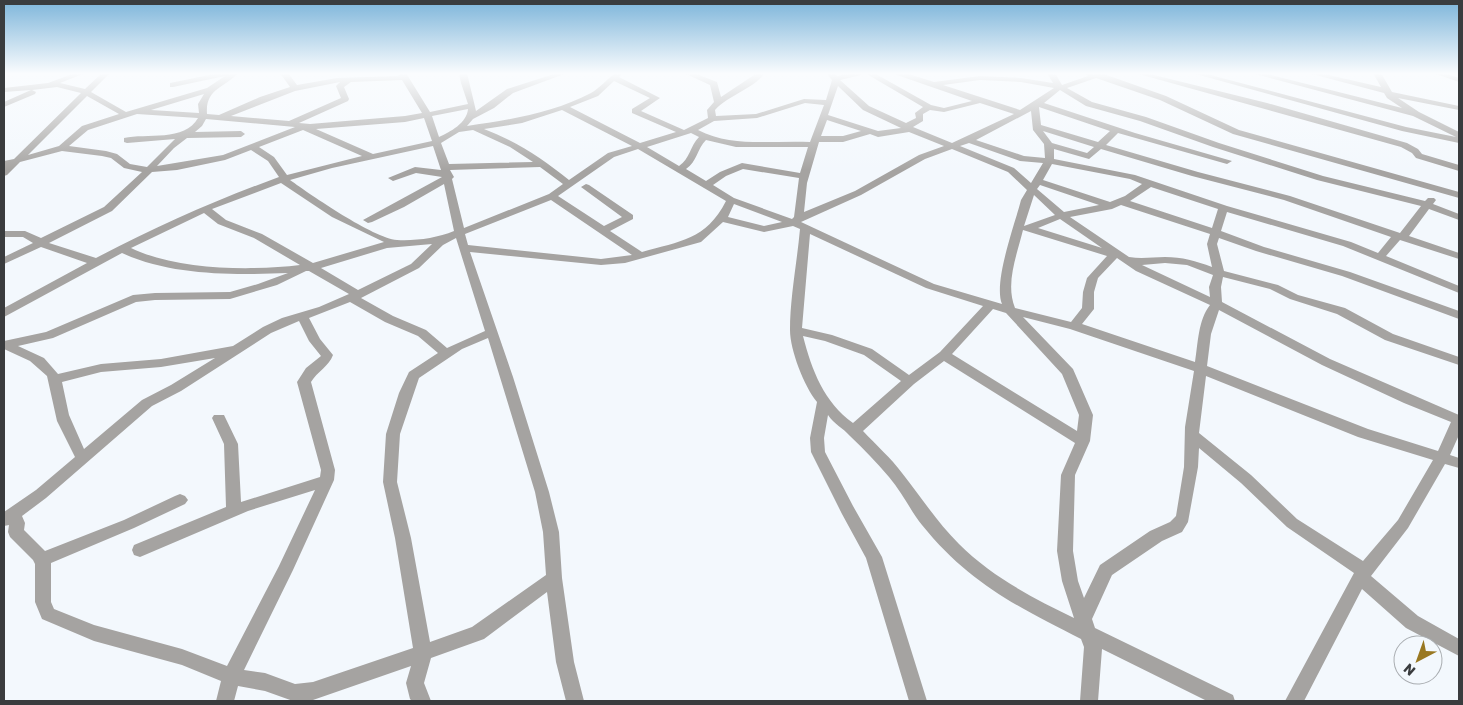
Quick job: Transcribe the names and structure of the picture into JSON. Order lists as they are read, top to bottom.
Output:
{
  "north": "bottom left"
}
